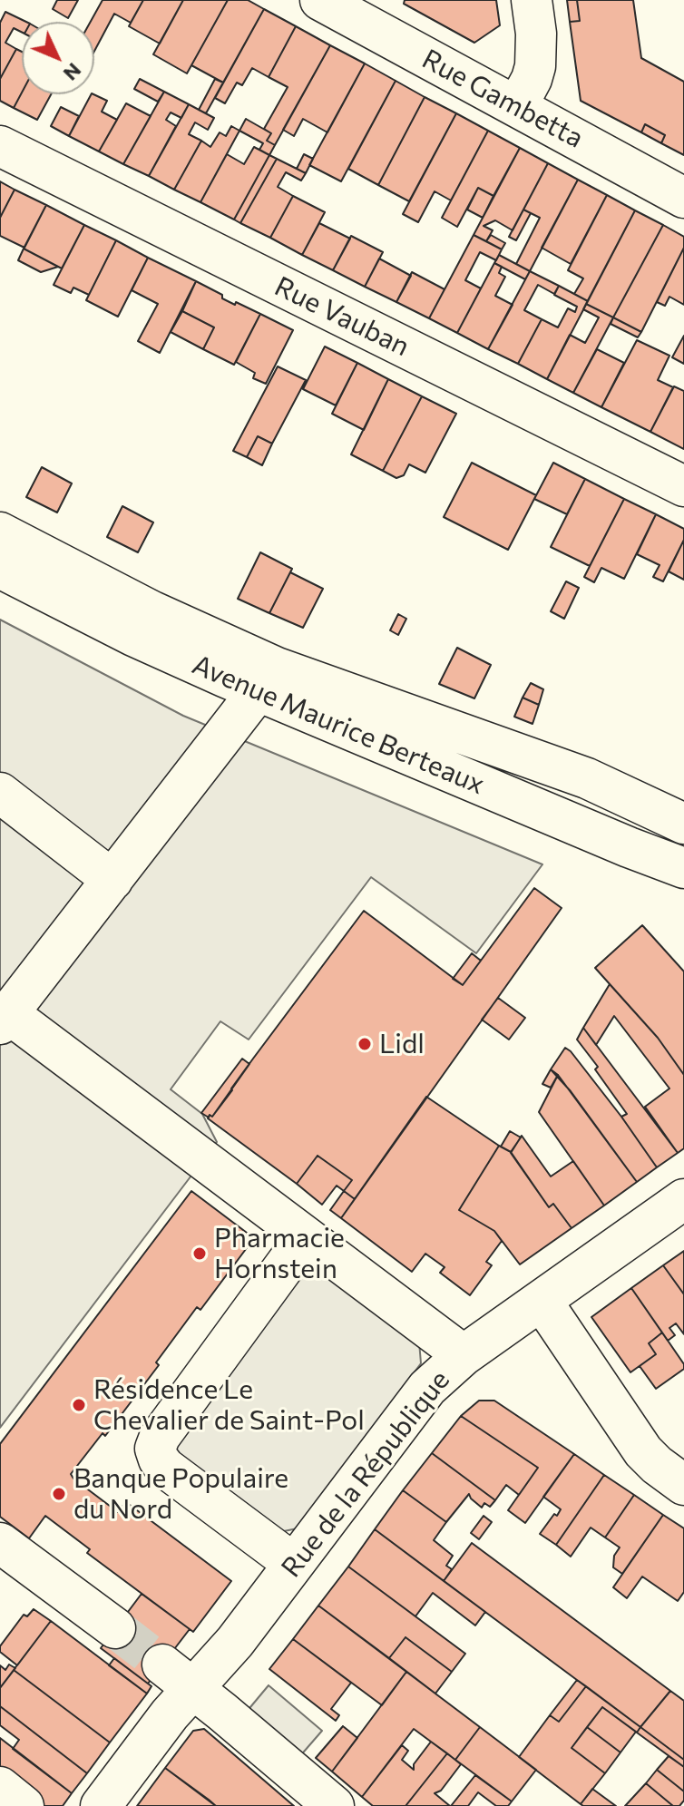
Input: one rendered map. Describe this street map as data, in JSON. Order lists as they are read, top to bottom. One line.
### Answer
{"streets":{"street":["Rue Gambetta","Rue Vauban","Avenue Maurice Berteaux","Rue de la République"]},"places":["Lidl","Pharmacie Hornstein","Résidence Le Chevalier de Saint-Pol","Banque Populaire du Nord"],"north":"bottom right"}
